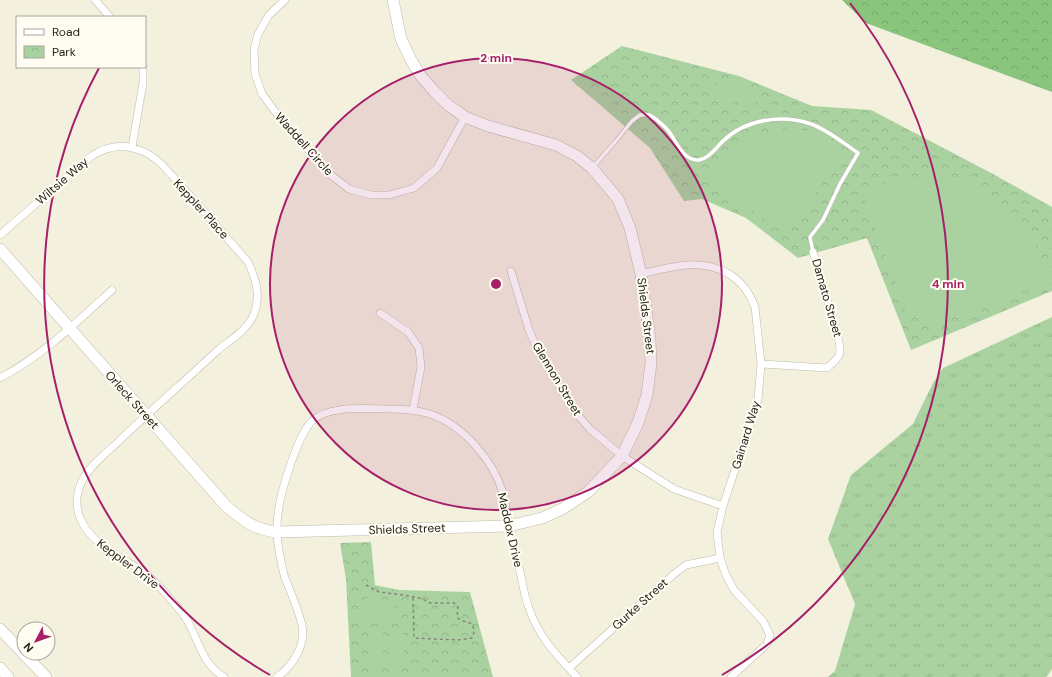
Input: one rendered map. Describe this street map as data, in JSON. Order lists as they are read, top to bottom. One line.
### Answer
{"streets":{"street":["Waddell Circle","Wiltsie Way","Keppler Place","Damato Street","Shields Street","Glennon Street","Orleck Street","Gainard Way","Maddox Drive","Keppler Drive","Gurke Street"]},"crossings":[["Waddell Circle","Shields Street"],["Wiltsie Way","Keppler Place"],["Keppler Place","Keppler Drive"],["Damato Street","Gainard Way"],["Shields Street","Glennon Street"],["Shields Street","Orleck Street"],["Shields Street","Gainard Way"],["Shields Street","Maddox Drive"],["Glennon Street","Gainard Way"],["Orleck Street","Keppler Drive"],["Gainard Way","Gurke Street"],["Maddox Drive","Gurke Street"]],"legend":["Road","Park"],"north":"bottom left","rings":["2 min","4 min"]}
